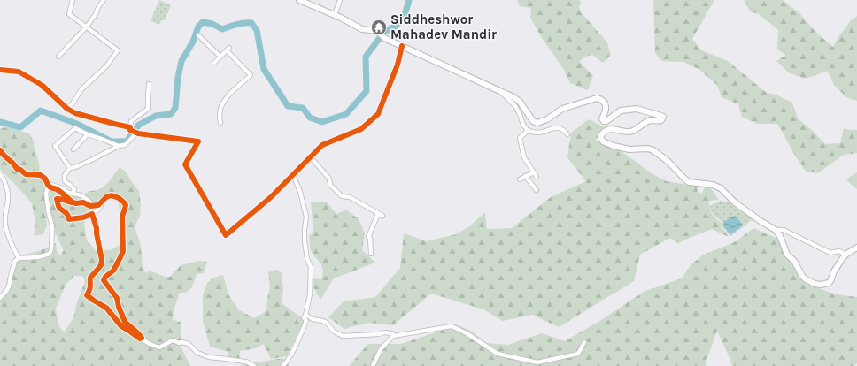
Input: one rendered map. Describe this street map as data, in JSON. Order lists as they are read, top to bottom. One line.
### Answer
{"places":{"temple":["Siddheshwor Mahadev Mandir"]}}
